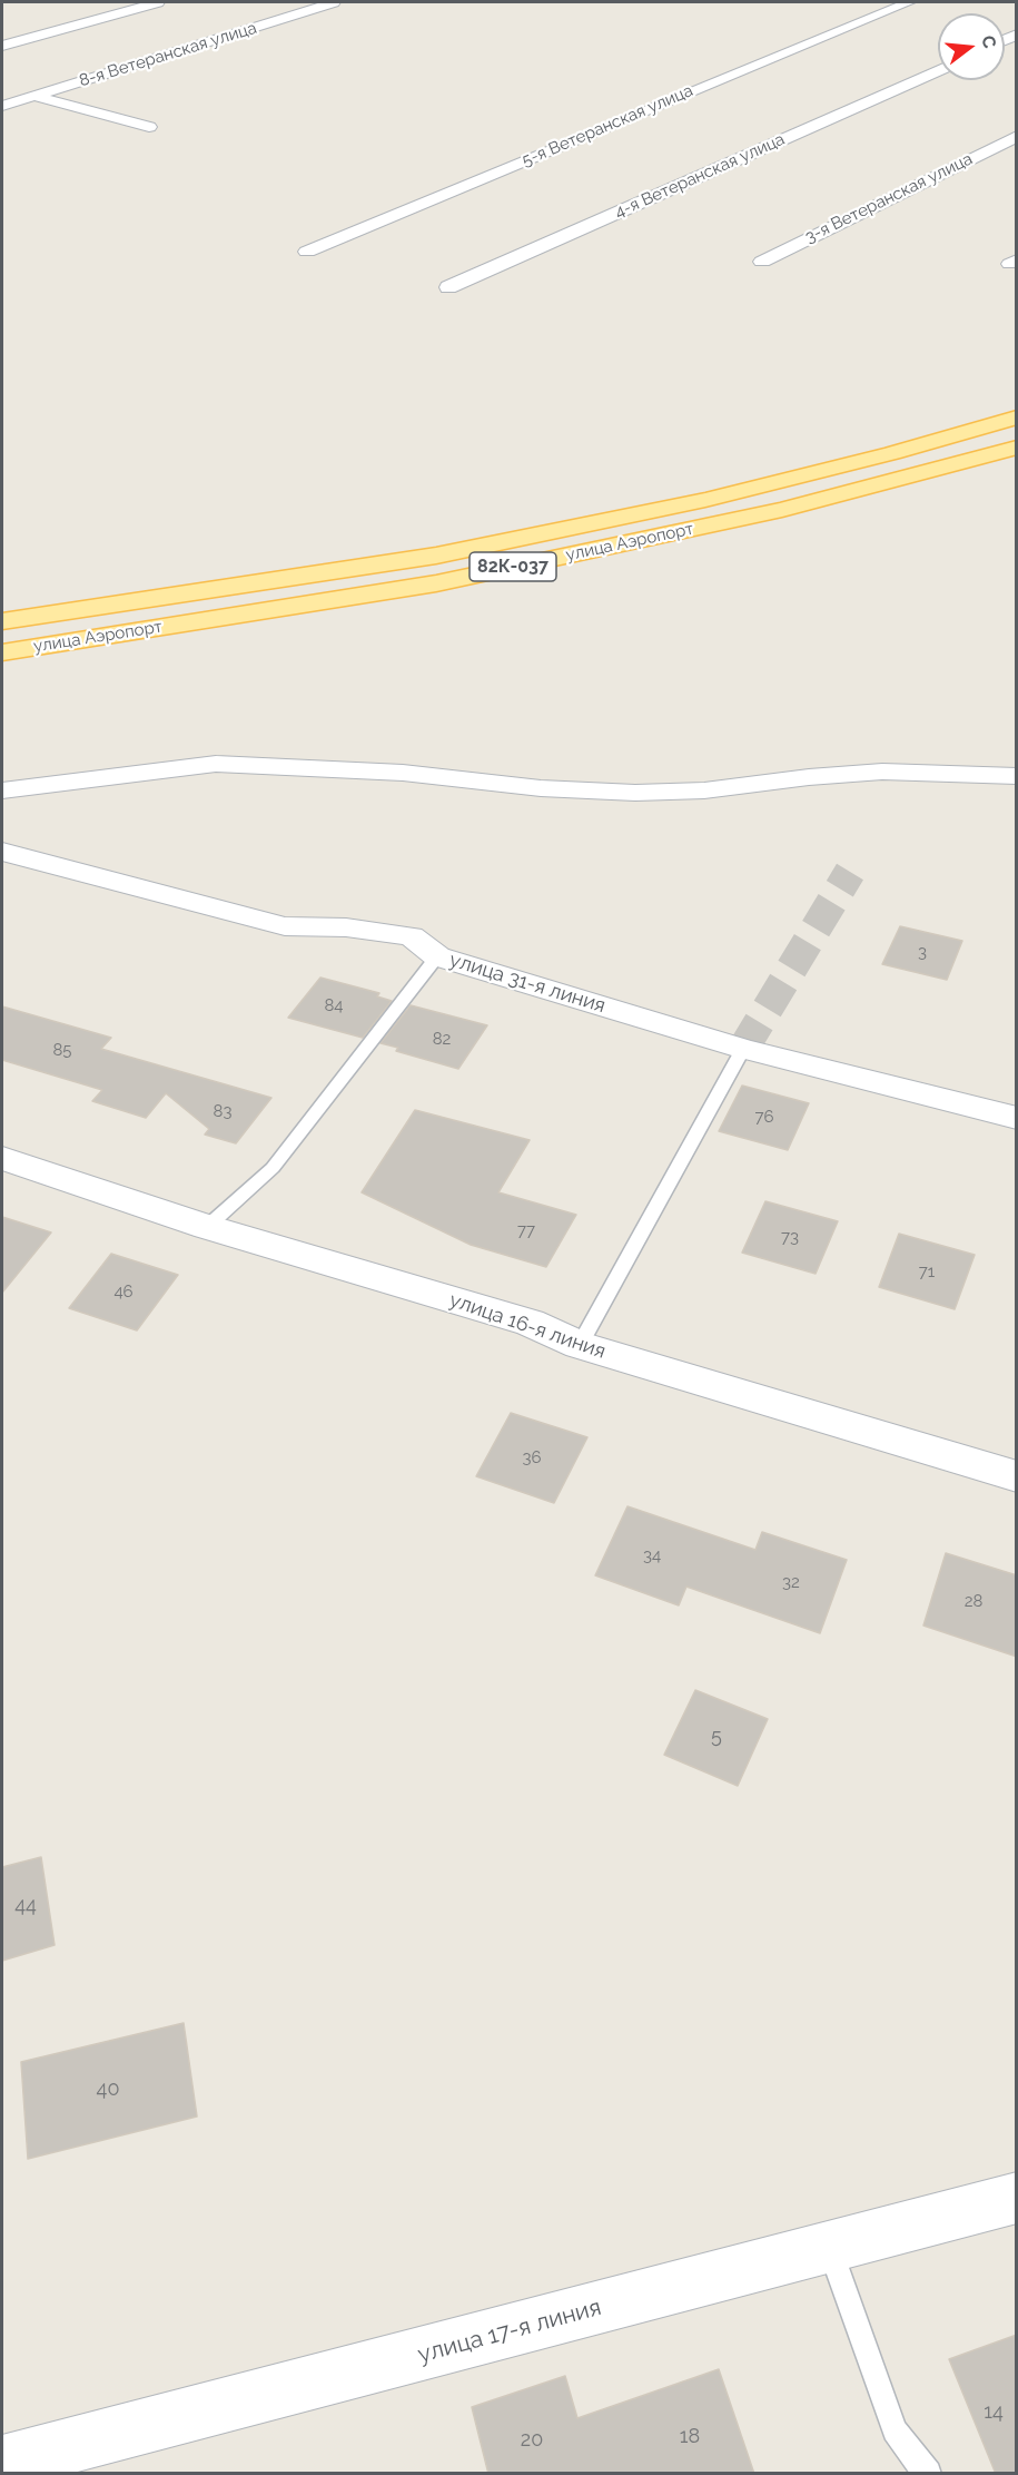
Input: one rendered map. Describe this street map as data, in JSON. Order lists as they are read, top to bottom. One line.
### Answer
{"streets":{"main road":["улица Аэропорт","82К-037"],"street":["8-я Ветеранская улица","5-я Ветеранская улица","4-я Ветеранская улица","3-я Ветеранская улица","улица 31-я линия","улица 16-я линия","улица 17-я линия"]},"house_numbers":["3","84","82","85","83","76","77","73","71","46","36","34","32","28","5","44","40","14","18","20"],"north":"right"}
